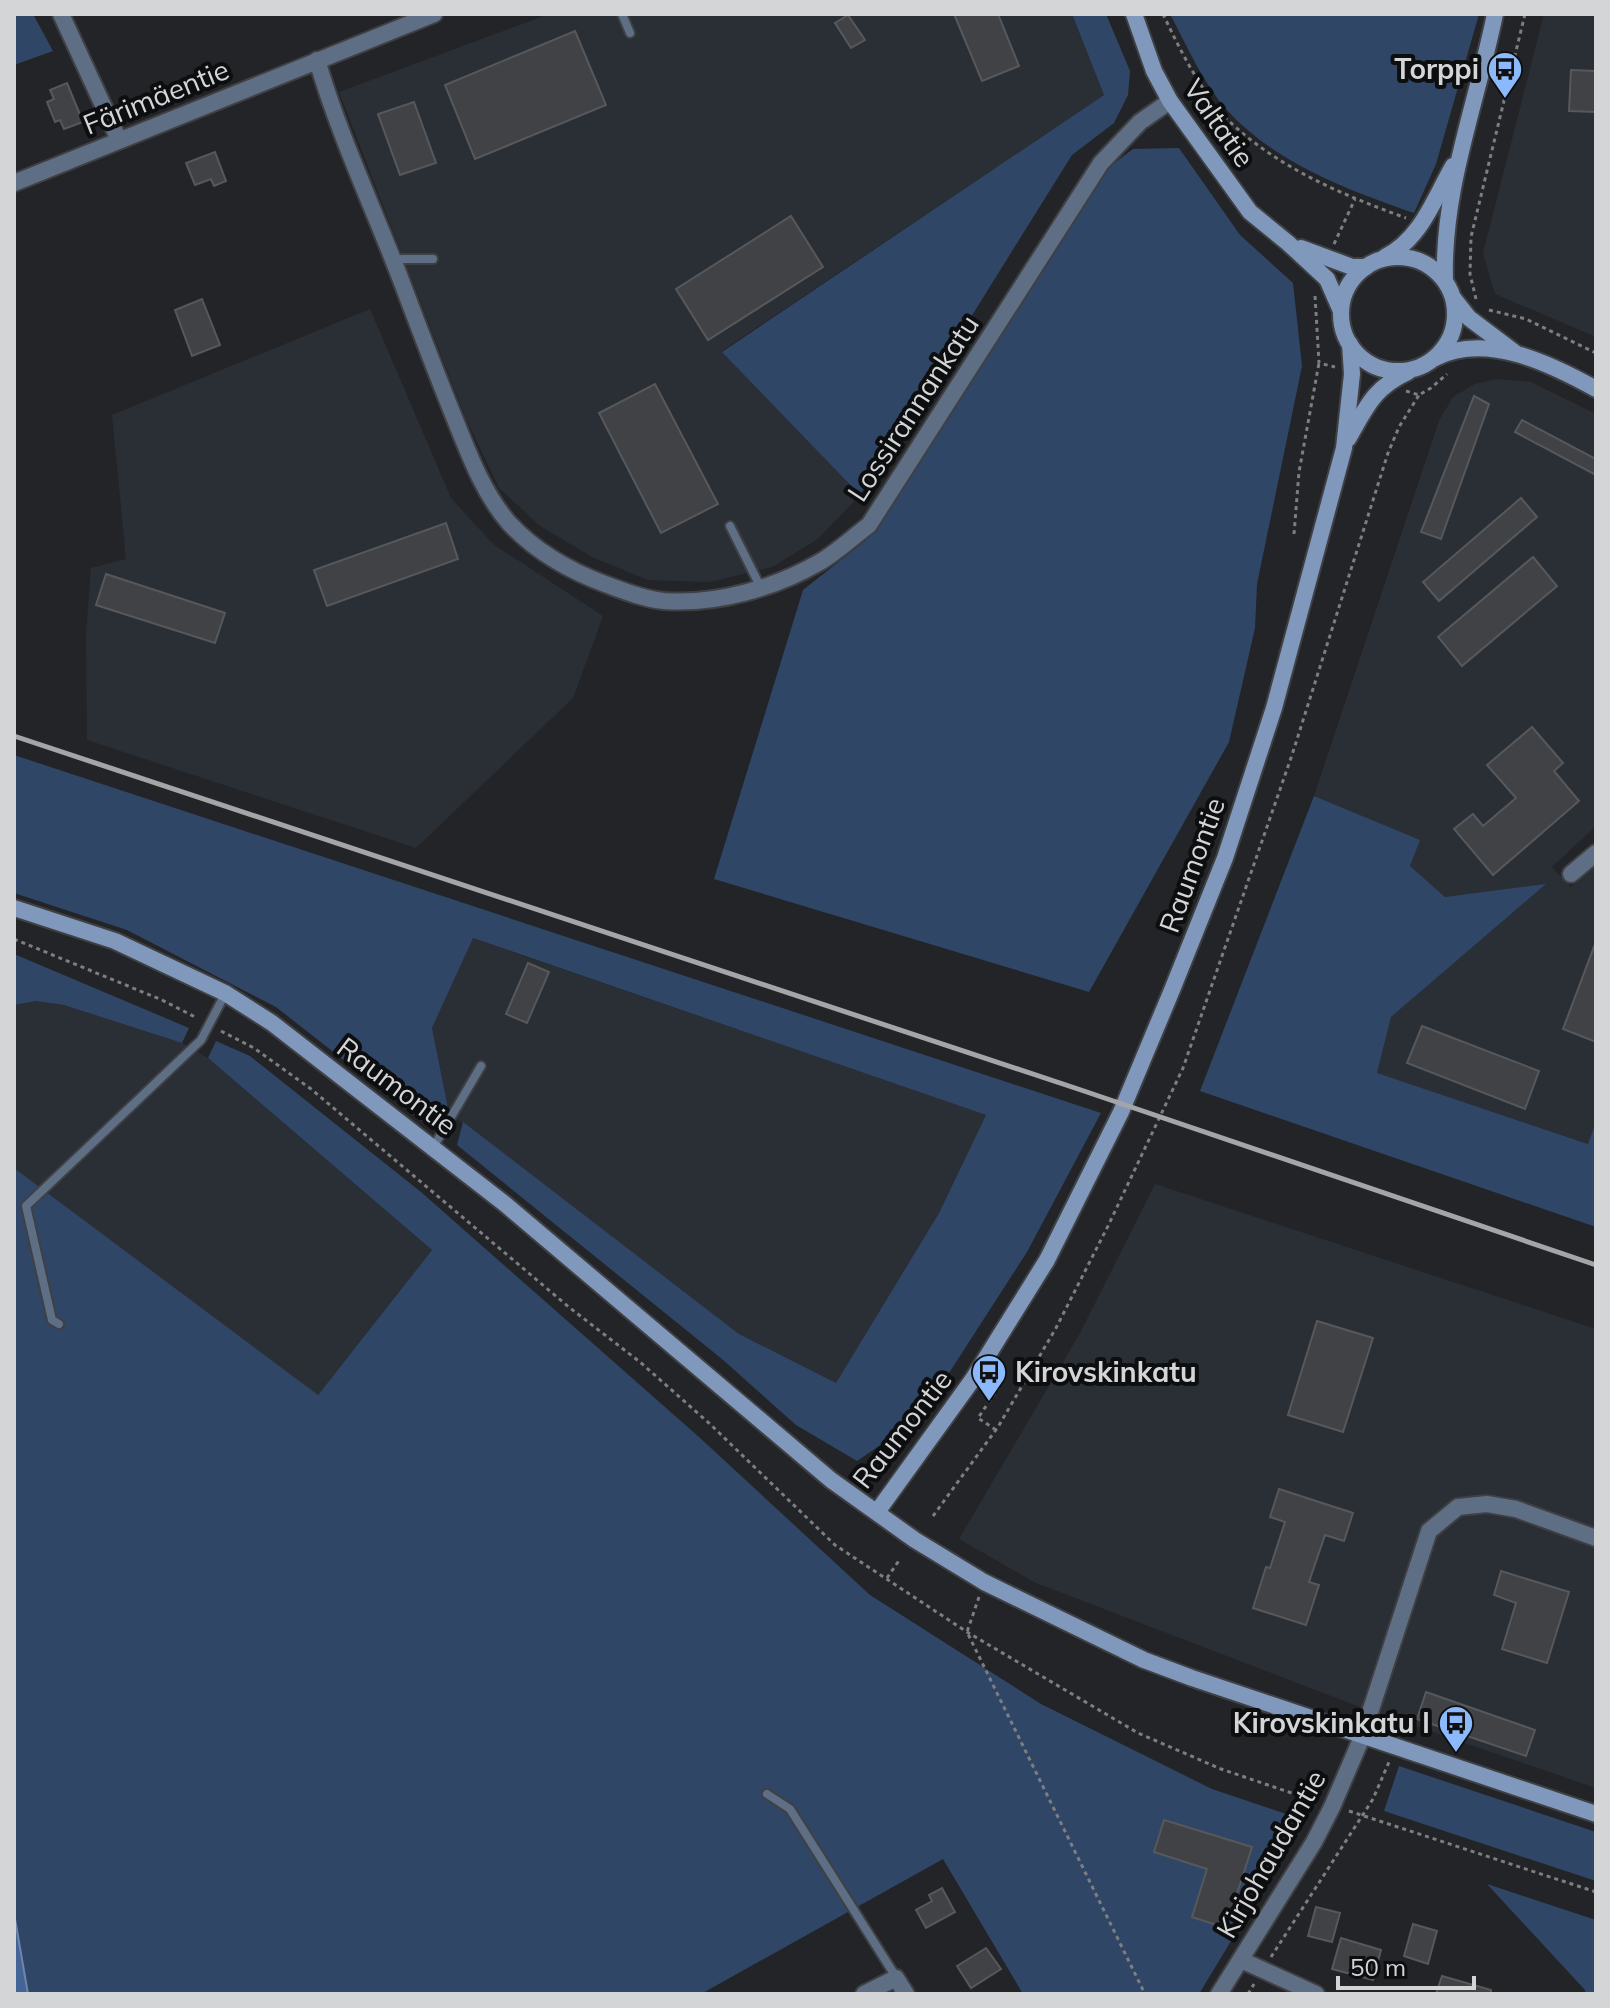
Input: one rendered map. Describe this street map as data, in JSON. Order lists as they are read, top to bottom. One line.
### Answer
{"streets":{"street":["Färimäentie","Valtatie","Lossirannankatu","Raumontie","Kirjohaudantie"]},"crossings":[["Färimäentie","Lossirannankatu"],["Valtatie","Lossirannankatu"],["Valtatie","Raumontie"]],"places":{"bus stop":["Torppi","Kirovskinkatu","Kirovskinkatu I"]},"scale_bar":"50 m"}
